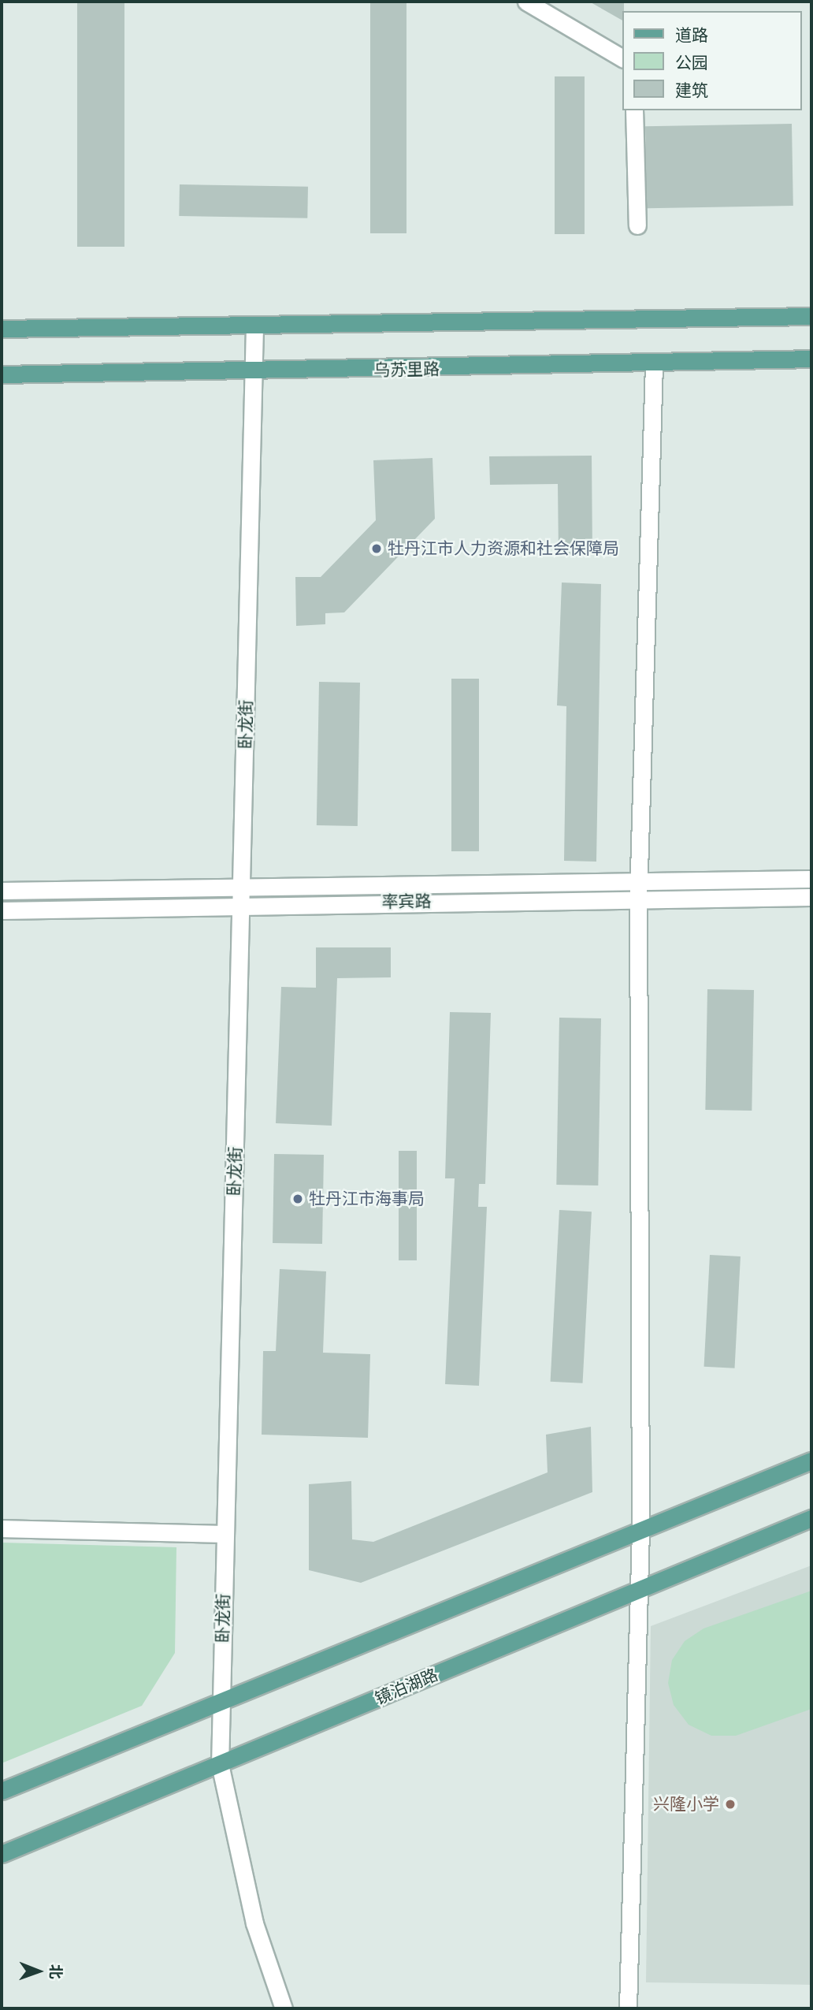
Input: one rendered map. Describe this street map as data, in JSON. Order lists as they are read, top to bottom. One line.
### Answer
{"streets":{"main road":["乌苏里路","镜泊湖路"],"street":["卧龙街","率宾路"]},"crossings":[["乌苏里路","卧龙街"],["卧龙街","率宾路"],["卧龙街","镜泊湖路"]],"places":["牡丹江市人力资源和社会保障局","牡丹江市海事局","兴隆小学"],"legend":["道路","公园","建筑"],"north":"right"}
